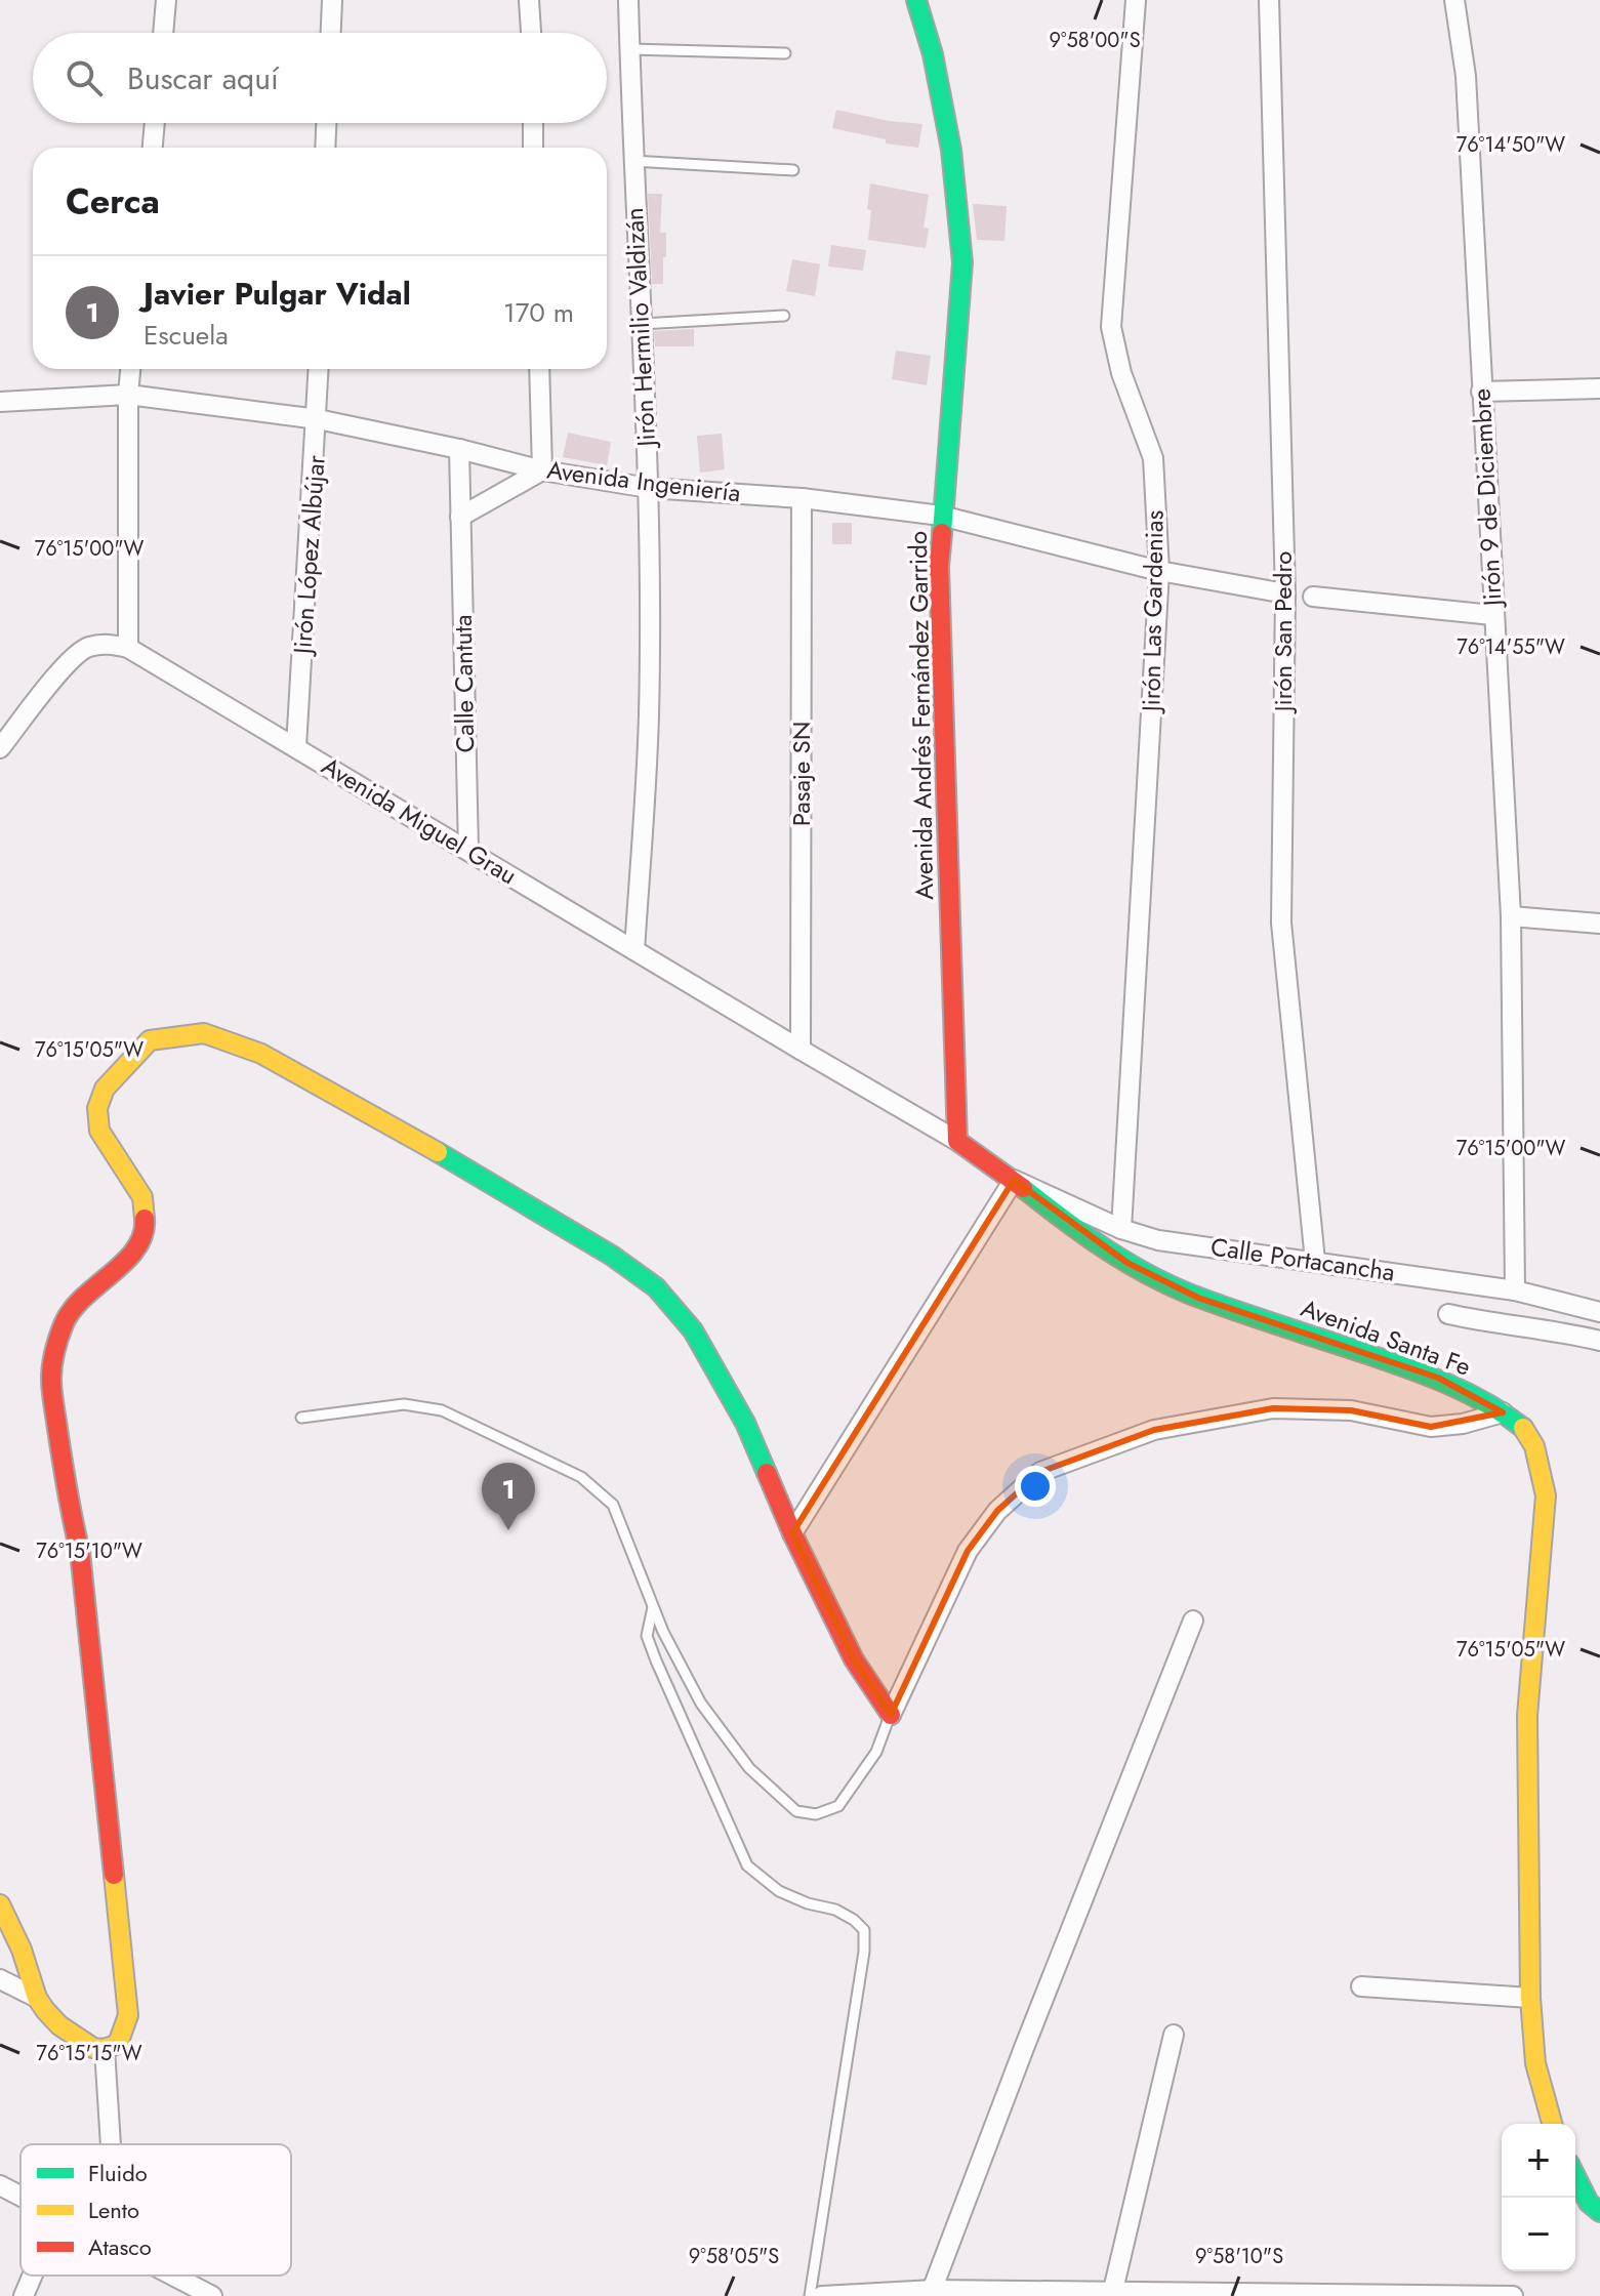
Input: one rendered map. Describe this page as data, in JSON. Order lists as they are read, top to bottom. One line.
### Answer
{"streets":{"street":["Jirón Hermilio Valdizán","Avenida Ingeniería","Jirón 9 de Diciembre","Jirón López Albújar","Jirón Las Gardenias","Jirón San Pedro","Calle Cantuta","Avenida Andrés Fernández Garrido","Pasaje SN","Avenida Miguel Grau","Calle Portacancha","Avenida Santa Fe"]},"crossings":[["Jirón Hermilio Valdizán","Avenida Ingeniería"],["Jirón Hermilio Valdizán","Avenida Miguel Grau"],["Avenida Ingeniería","Jirón López Albújar"],["Avenida Ingeniería","Jirón Las Gardenias"],["Avenida Ingeniería","Jirón San Pedro"],["Avenida Ingeniería","Calle Cantuta"],["Avenida Ingeniería","Avenida Andrés Fernández Garrido"],["Avenida Ingeniería","Pasaje SN"],["Jirón 9 de Diciembre","Calle Portacancha"],["Jirón López Albújar","Avenida Miguel Grau"],["Jirón Las Gardenias","Calle Portacancha"],["Jirón San Pedro","Calle Portacancha"],["Calle Cantuta","Avenida Miguel Grau"],["Avenida Andrés Fernández Garrido","Avenida Miguel Grau"],["Avenida Andrés Fernández Garrido","Avenida Santa Fe"],["Pasaje SN","Avenida Miguel Grau"],["Avenida Miguel Grau","Avenida Santa Fe"],["Calle Portacancha","Avenida Santa Fe"]],"legend":["Fluido","Lento","Atasco"],"page":{"search":"Buscar aquí","heading":"Cerca","list":[{"mark":"1","name":"Javier Pulgar Vidal","note":"Escuela","value":"170 m"}],"pins":"1","map_buttons":["+","−"]},"coordinates":["9°58'00\"S","76°14'50\"W","76°15'00\"W","76°14'55\"W","76°15'05\"W","76°15'10\"W","76°15'15\"W","9°58'05\"S","9°58'10\"S"]}
